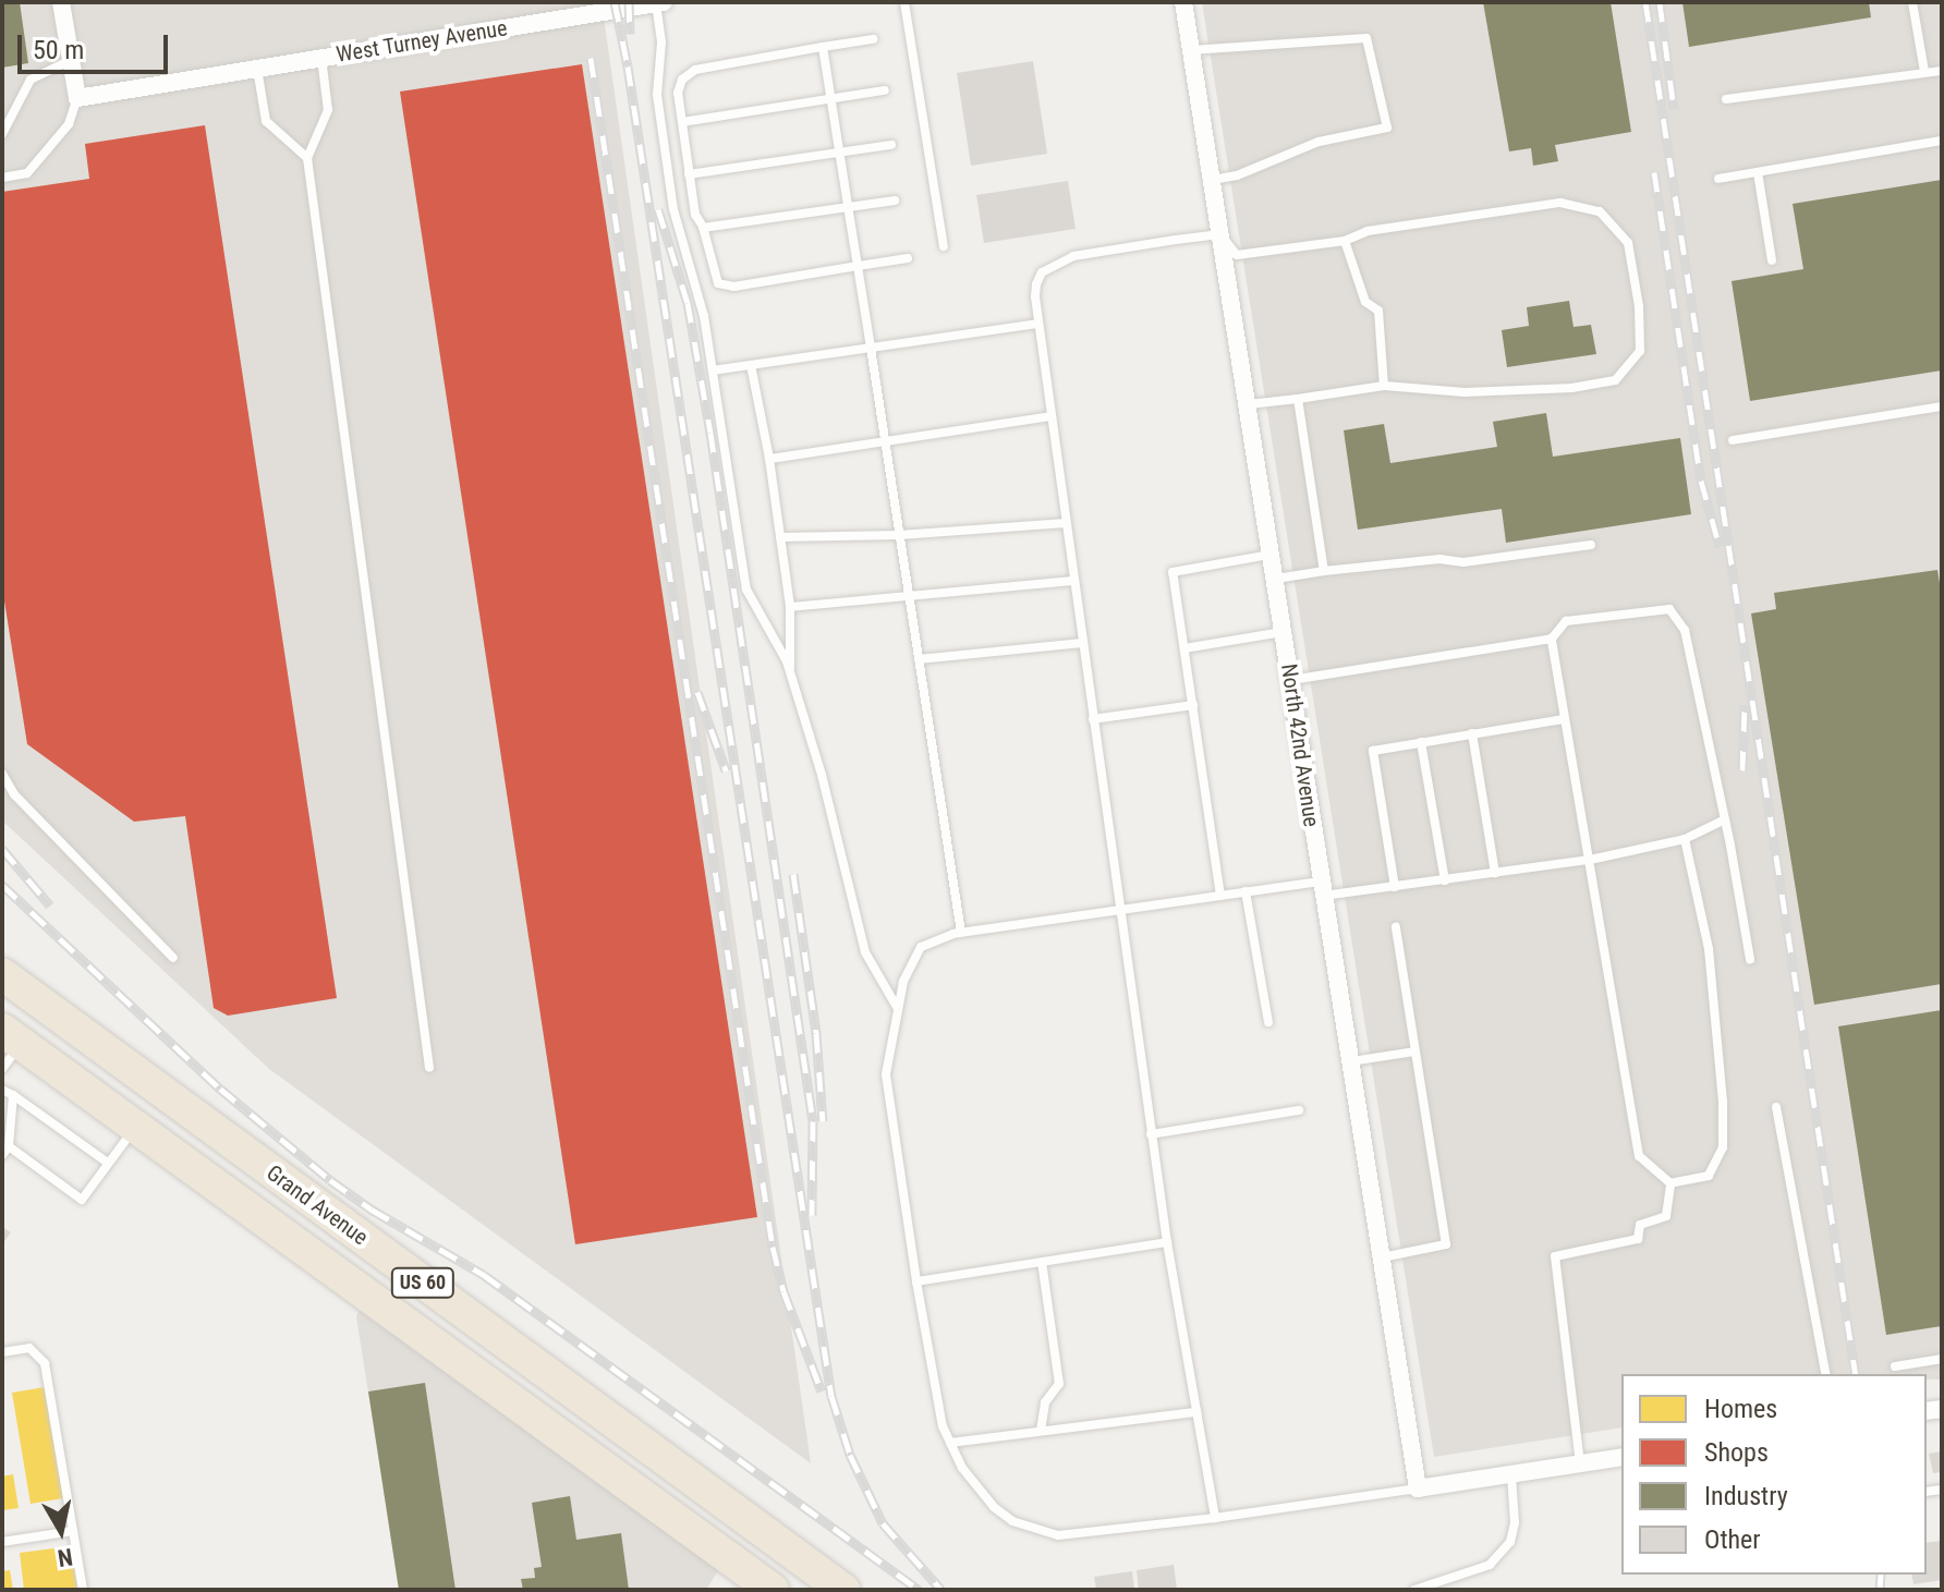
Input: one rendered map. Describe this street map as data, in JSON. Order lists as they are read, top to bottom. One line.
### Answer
{"streets":{"highway":["Grand Avenue","US 60"],"street":["West Turney Avenue","North 42nd Avenue"]},"legend":["Homes","Shops","Industry","Other"],"scale_bar":"50 m","north":"bottom"}
